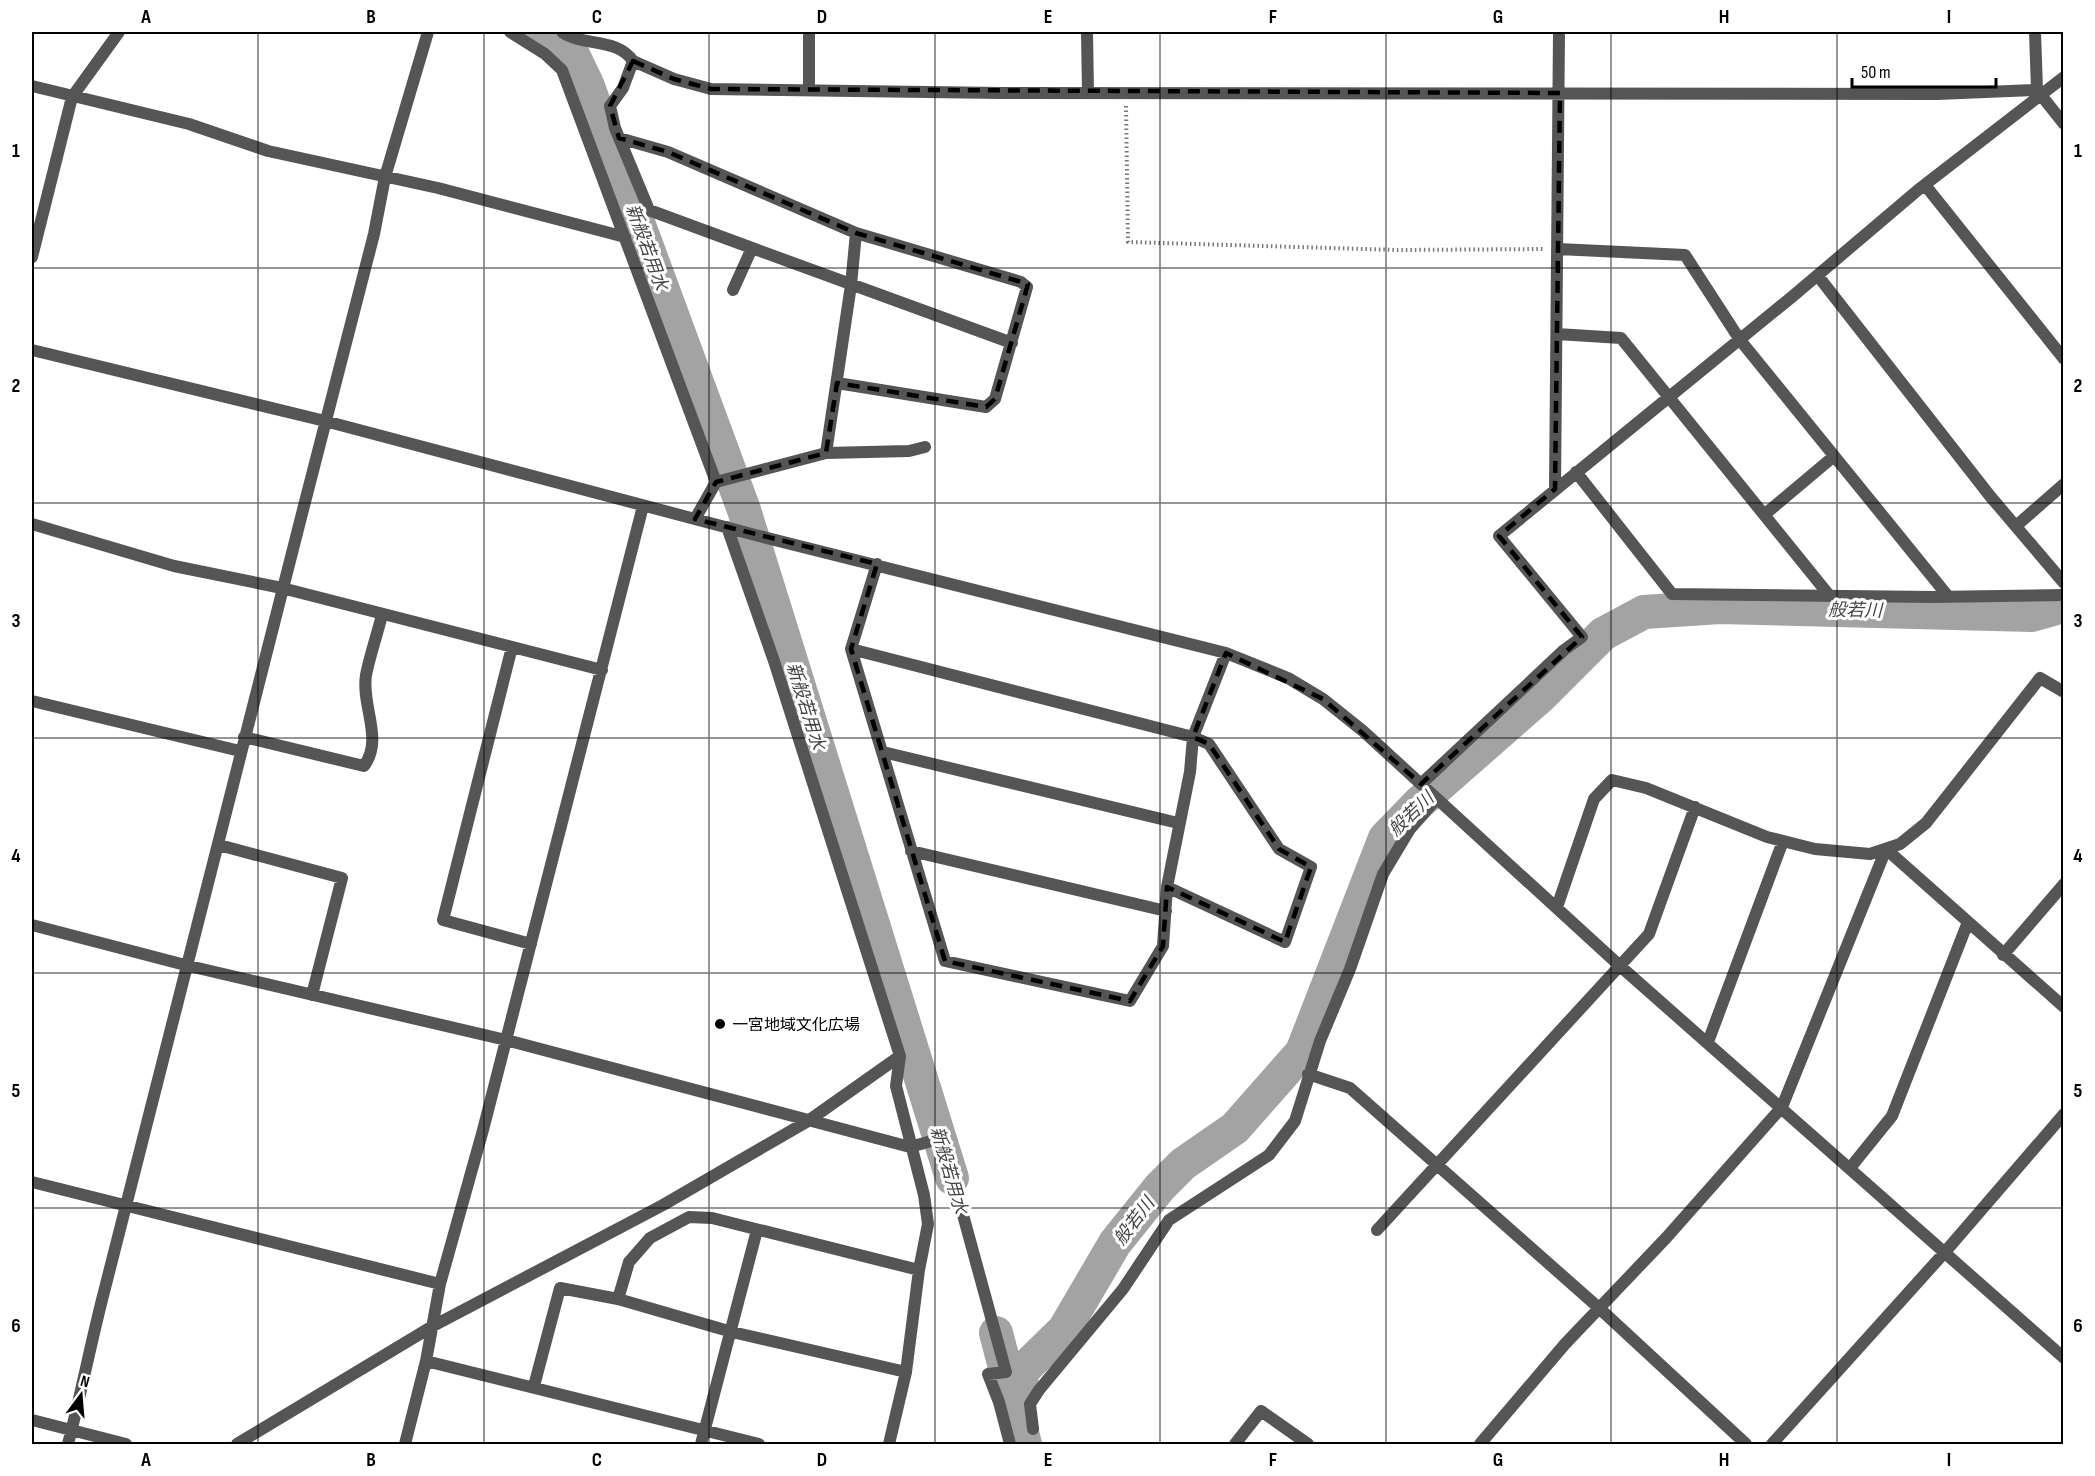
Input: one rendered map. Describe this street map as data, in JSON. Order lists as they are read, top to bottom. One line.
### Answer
{"water":["新般若用水","般若川"],"places":["一宮地域文化広場"],"scale_bar":"50 m","north":"top","grid":{"columns":["A","B","C","D","E","F","G","H","I"],"rows":["1","2","3","4","5","6"]}}
